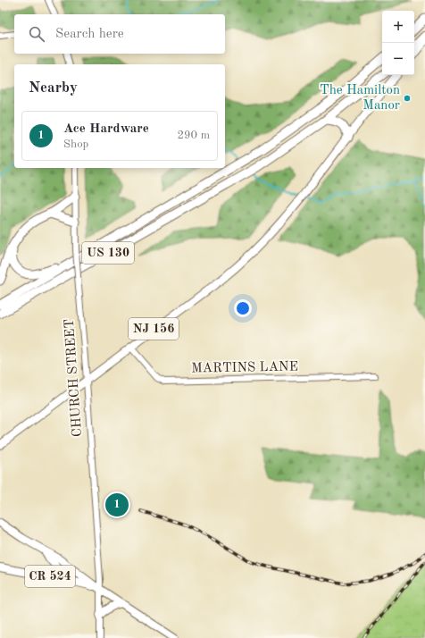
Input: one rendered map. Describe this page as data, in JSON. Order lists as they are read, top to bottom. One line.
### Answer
{"streets":{"highway":["US 130"],"main road":["NJ 156","CR 524"],"street":["MARTINS LANE","CHURCH STREET"]},"crossings":[["NJ 156","MARTINS LANE"],["NJ 156","CHURCH STREET"],["CHURCH STREET","CR 524"]],"places":["The Hamilton Manor"],"page":{"map_buttons":["+","−"],"search":"Search here","heading":"Nearby","list":[{"mark":"1","name":"Ace Hardware","note":"Shop","value":"290 m"}],"pins":"1"}}
